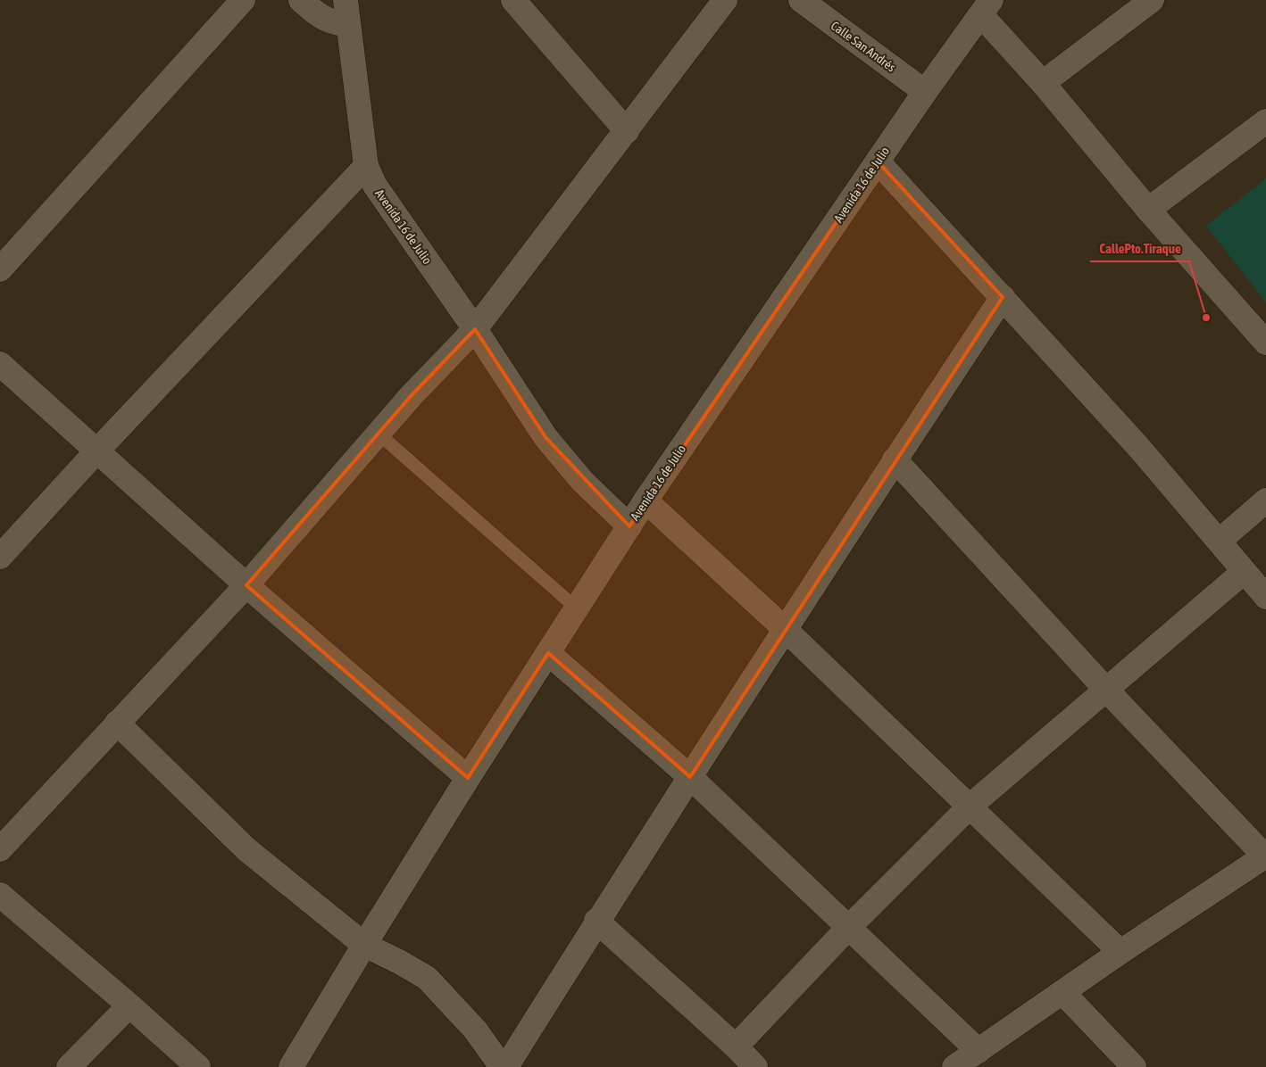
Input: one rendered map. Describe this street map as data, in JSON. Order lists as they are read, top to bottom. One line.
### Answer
{"streets":{"street":["Calle San Andrés","Avenida 16 de Julio"]},"crossings":[["Calle San Andrés","Avenida 16 de Julio"]],"places":["CallePto.Tiraque"]}
